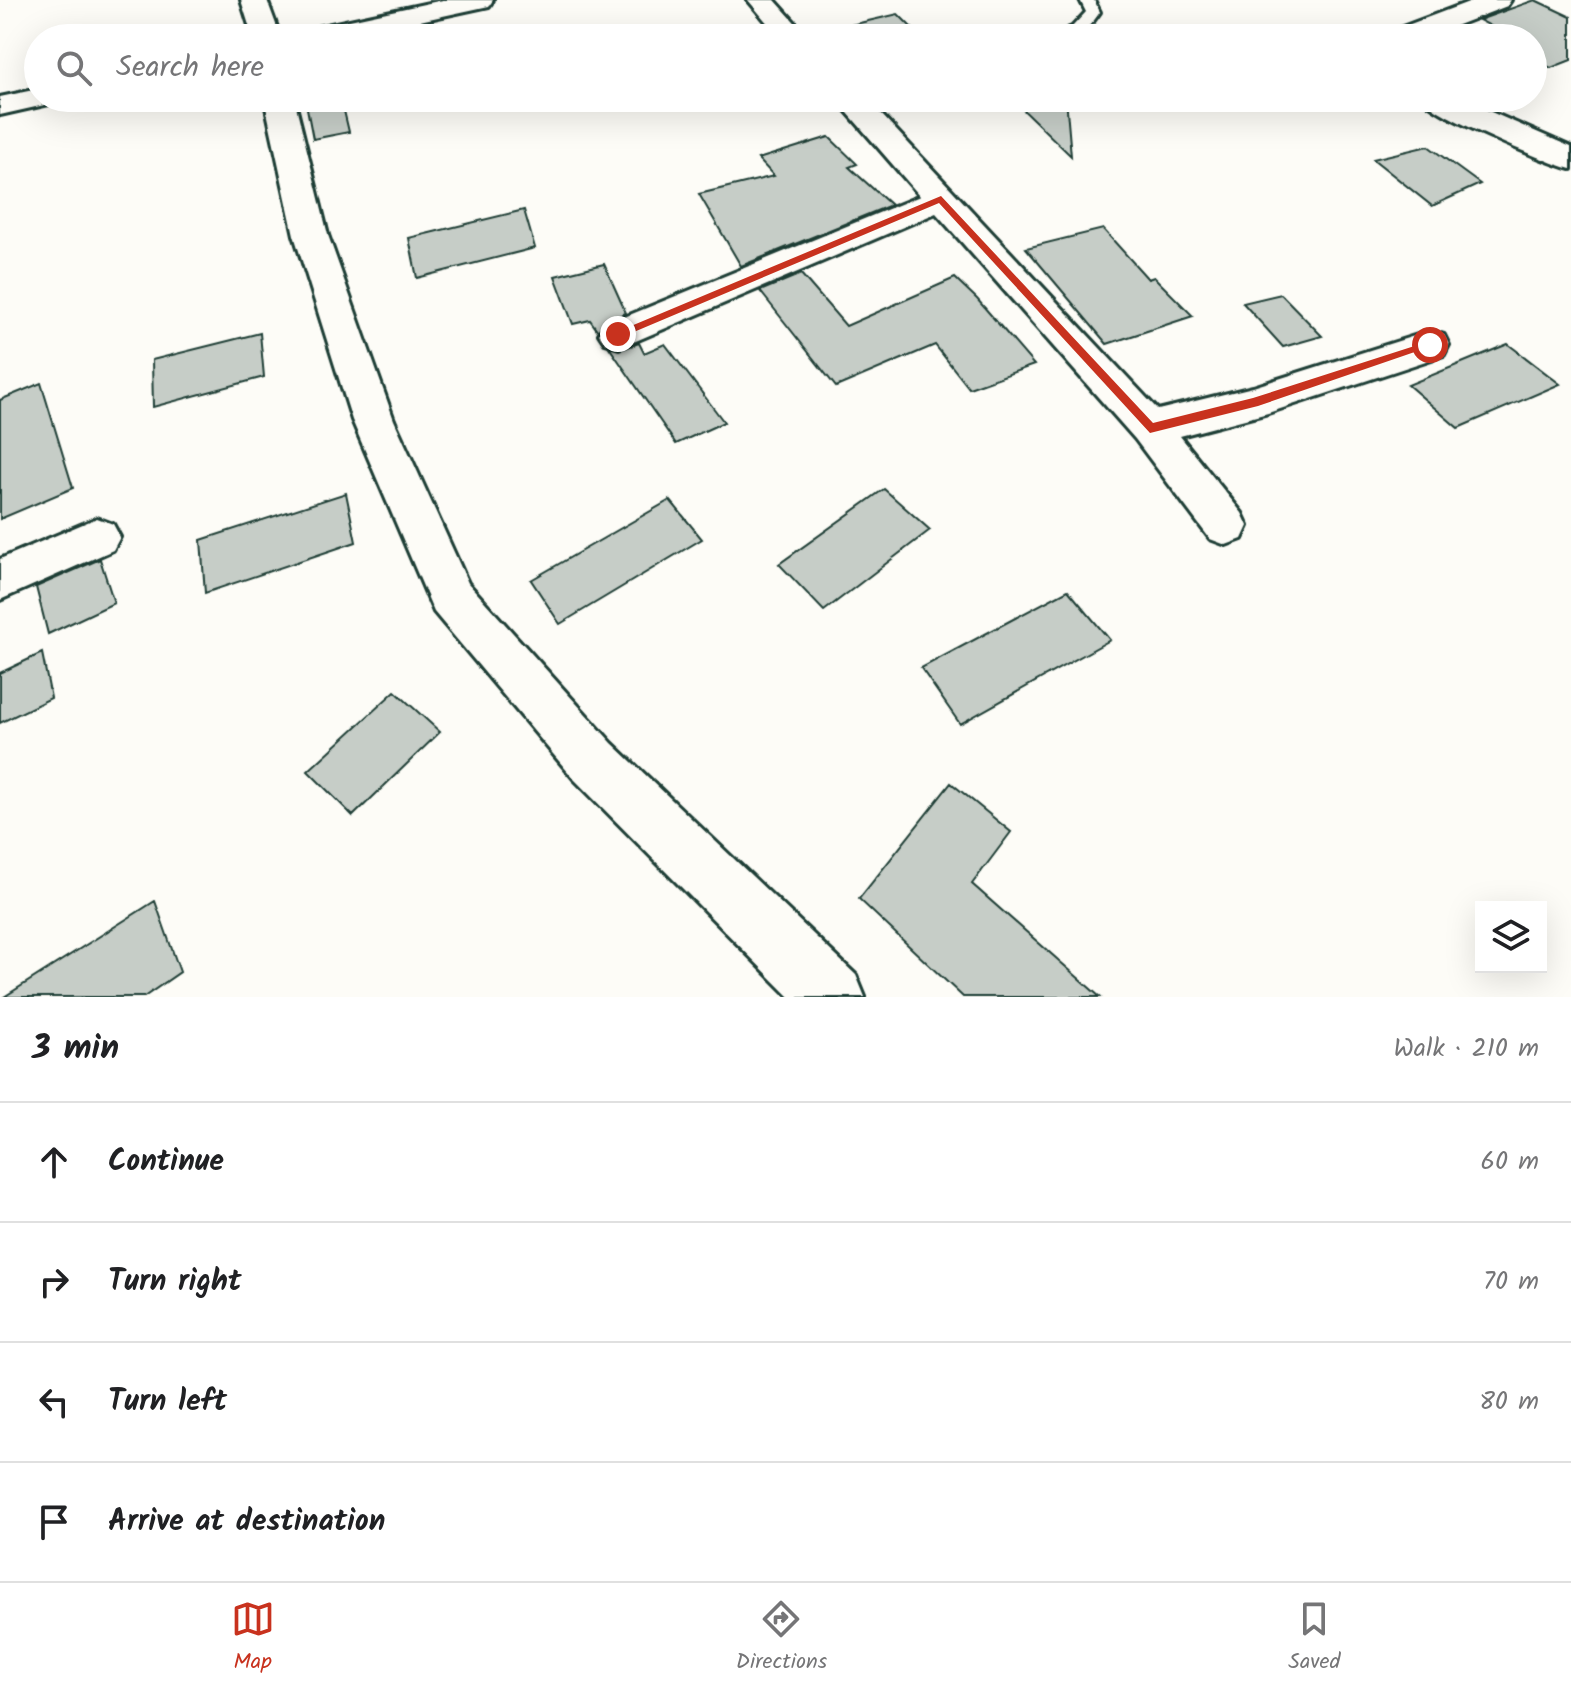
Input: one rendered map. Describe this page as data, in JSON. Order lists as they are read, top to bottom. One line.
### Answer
{"page":{"search":"Search here","heading":["3 min","Walk · 210 m"],"list":[["Continue","60 m"],["Turn right","70 m"],["Turn left","80 m"],"Arrive at destination"],"nav":["Map","Directions","Saved"]}}
